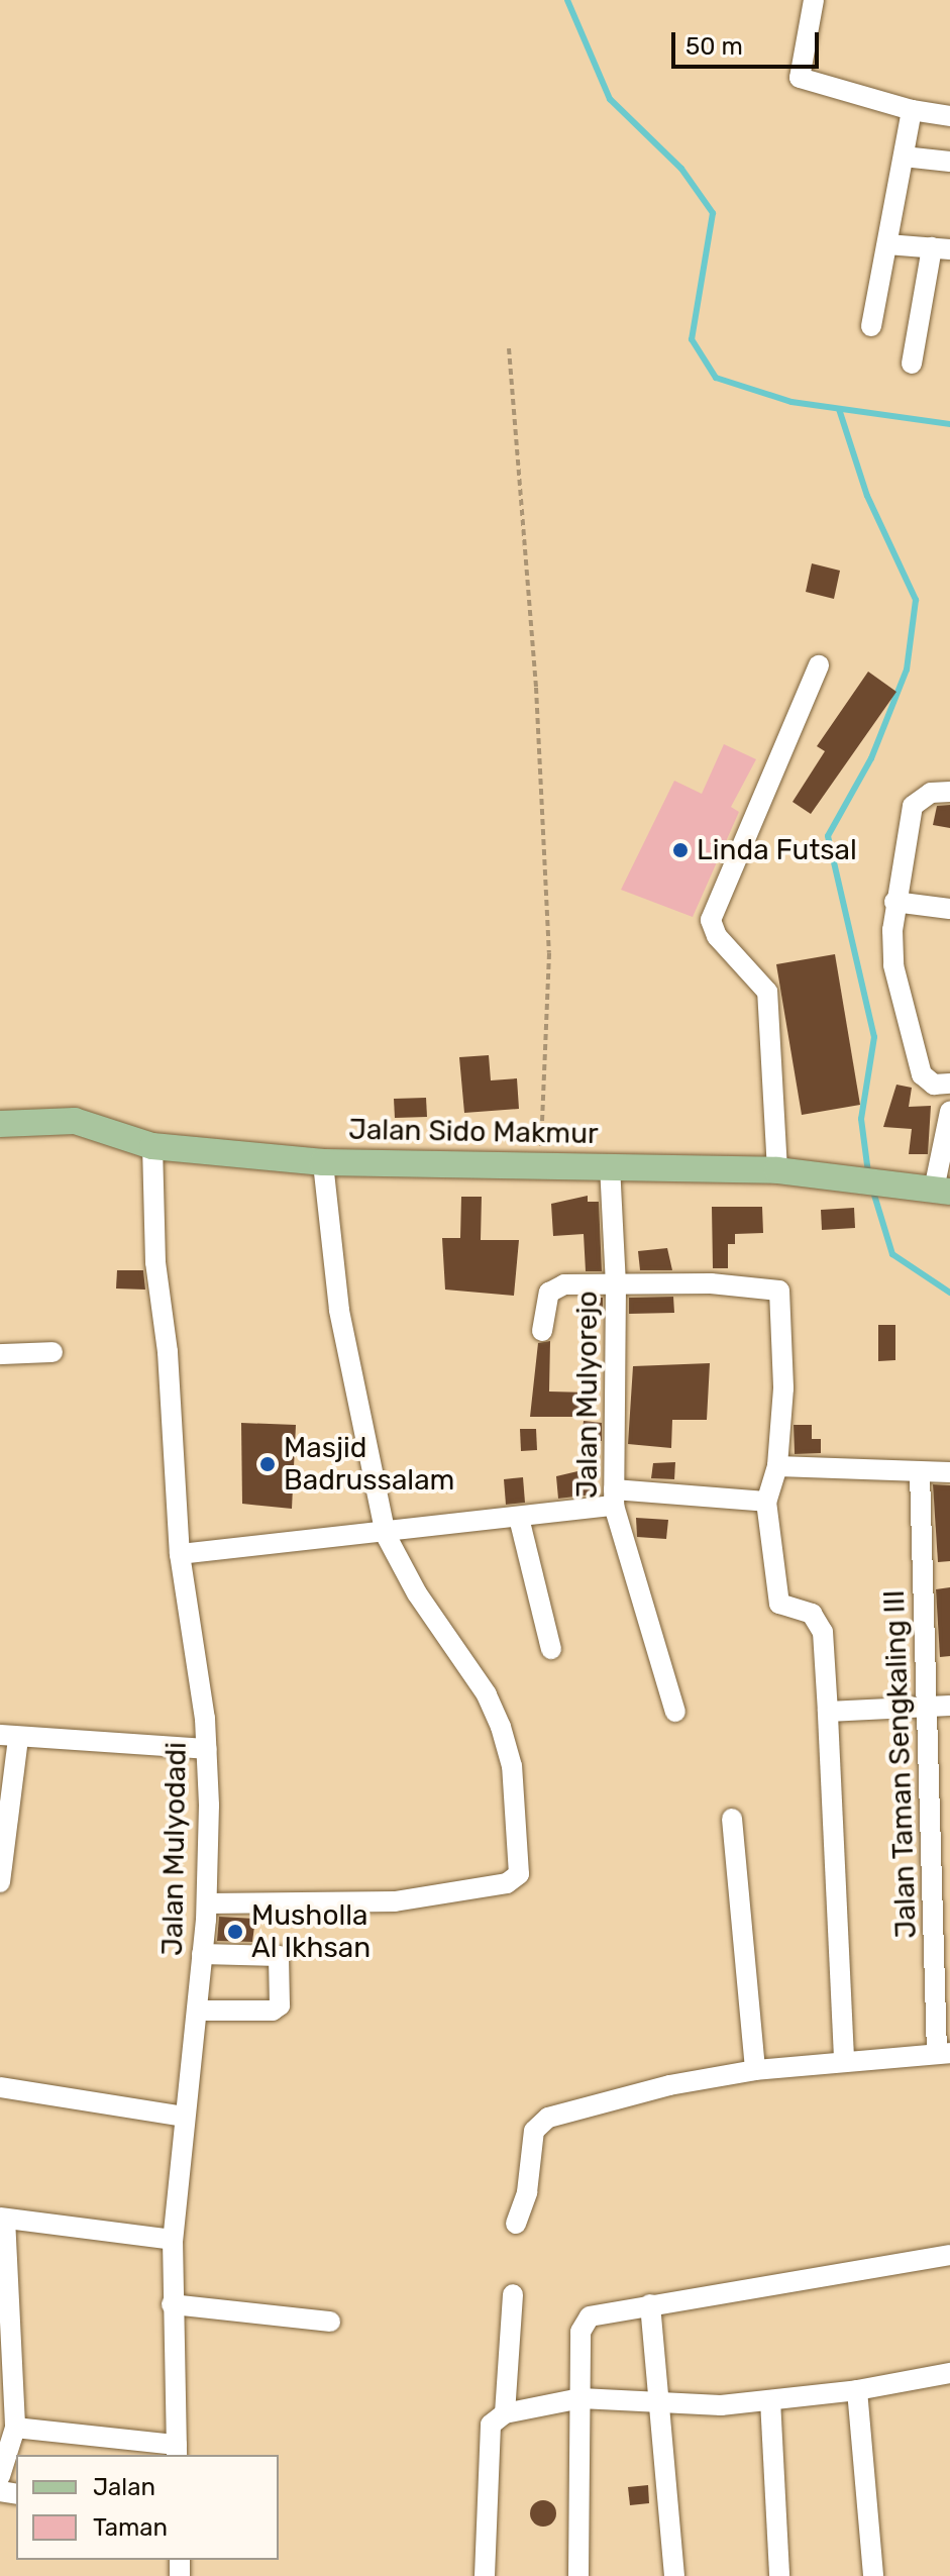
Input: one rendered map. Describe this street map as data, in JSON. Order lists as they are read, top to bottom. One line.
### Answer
{"streets":{"main road":["Jalan Sido Makmur"],"street":["Jalan Mulyorejo","Jalan Taman Sengkaling III","Jalan Mulyodadi"]},"crossings":[["Jalan Sido Makmur","Jalan Mulyorejo"],["Jalan Sido Makmur","Jalan Mulyodadi"]],"places":["Linda Futsal","Masjid Badrussalam","Musholla Al Ikhsan"],"legend":["Jalan","Taman"],"scale_bar":"50 m"}
